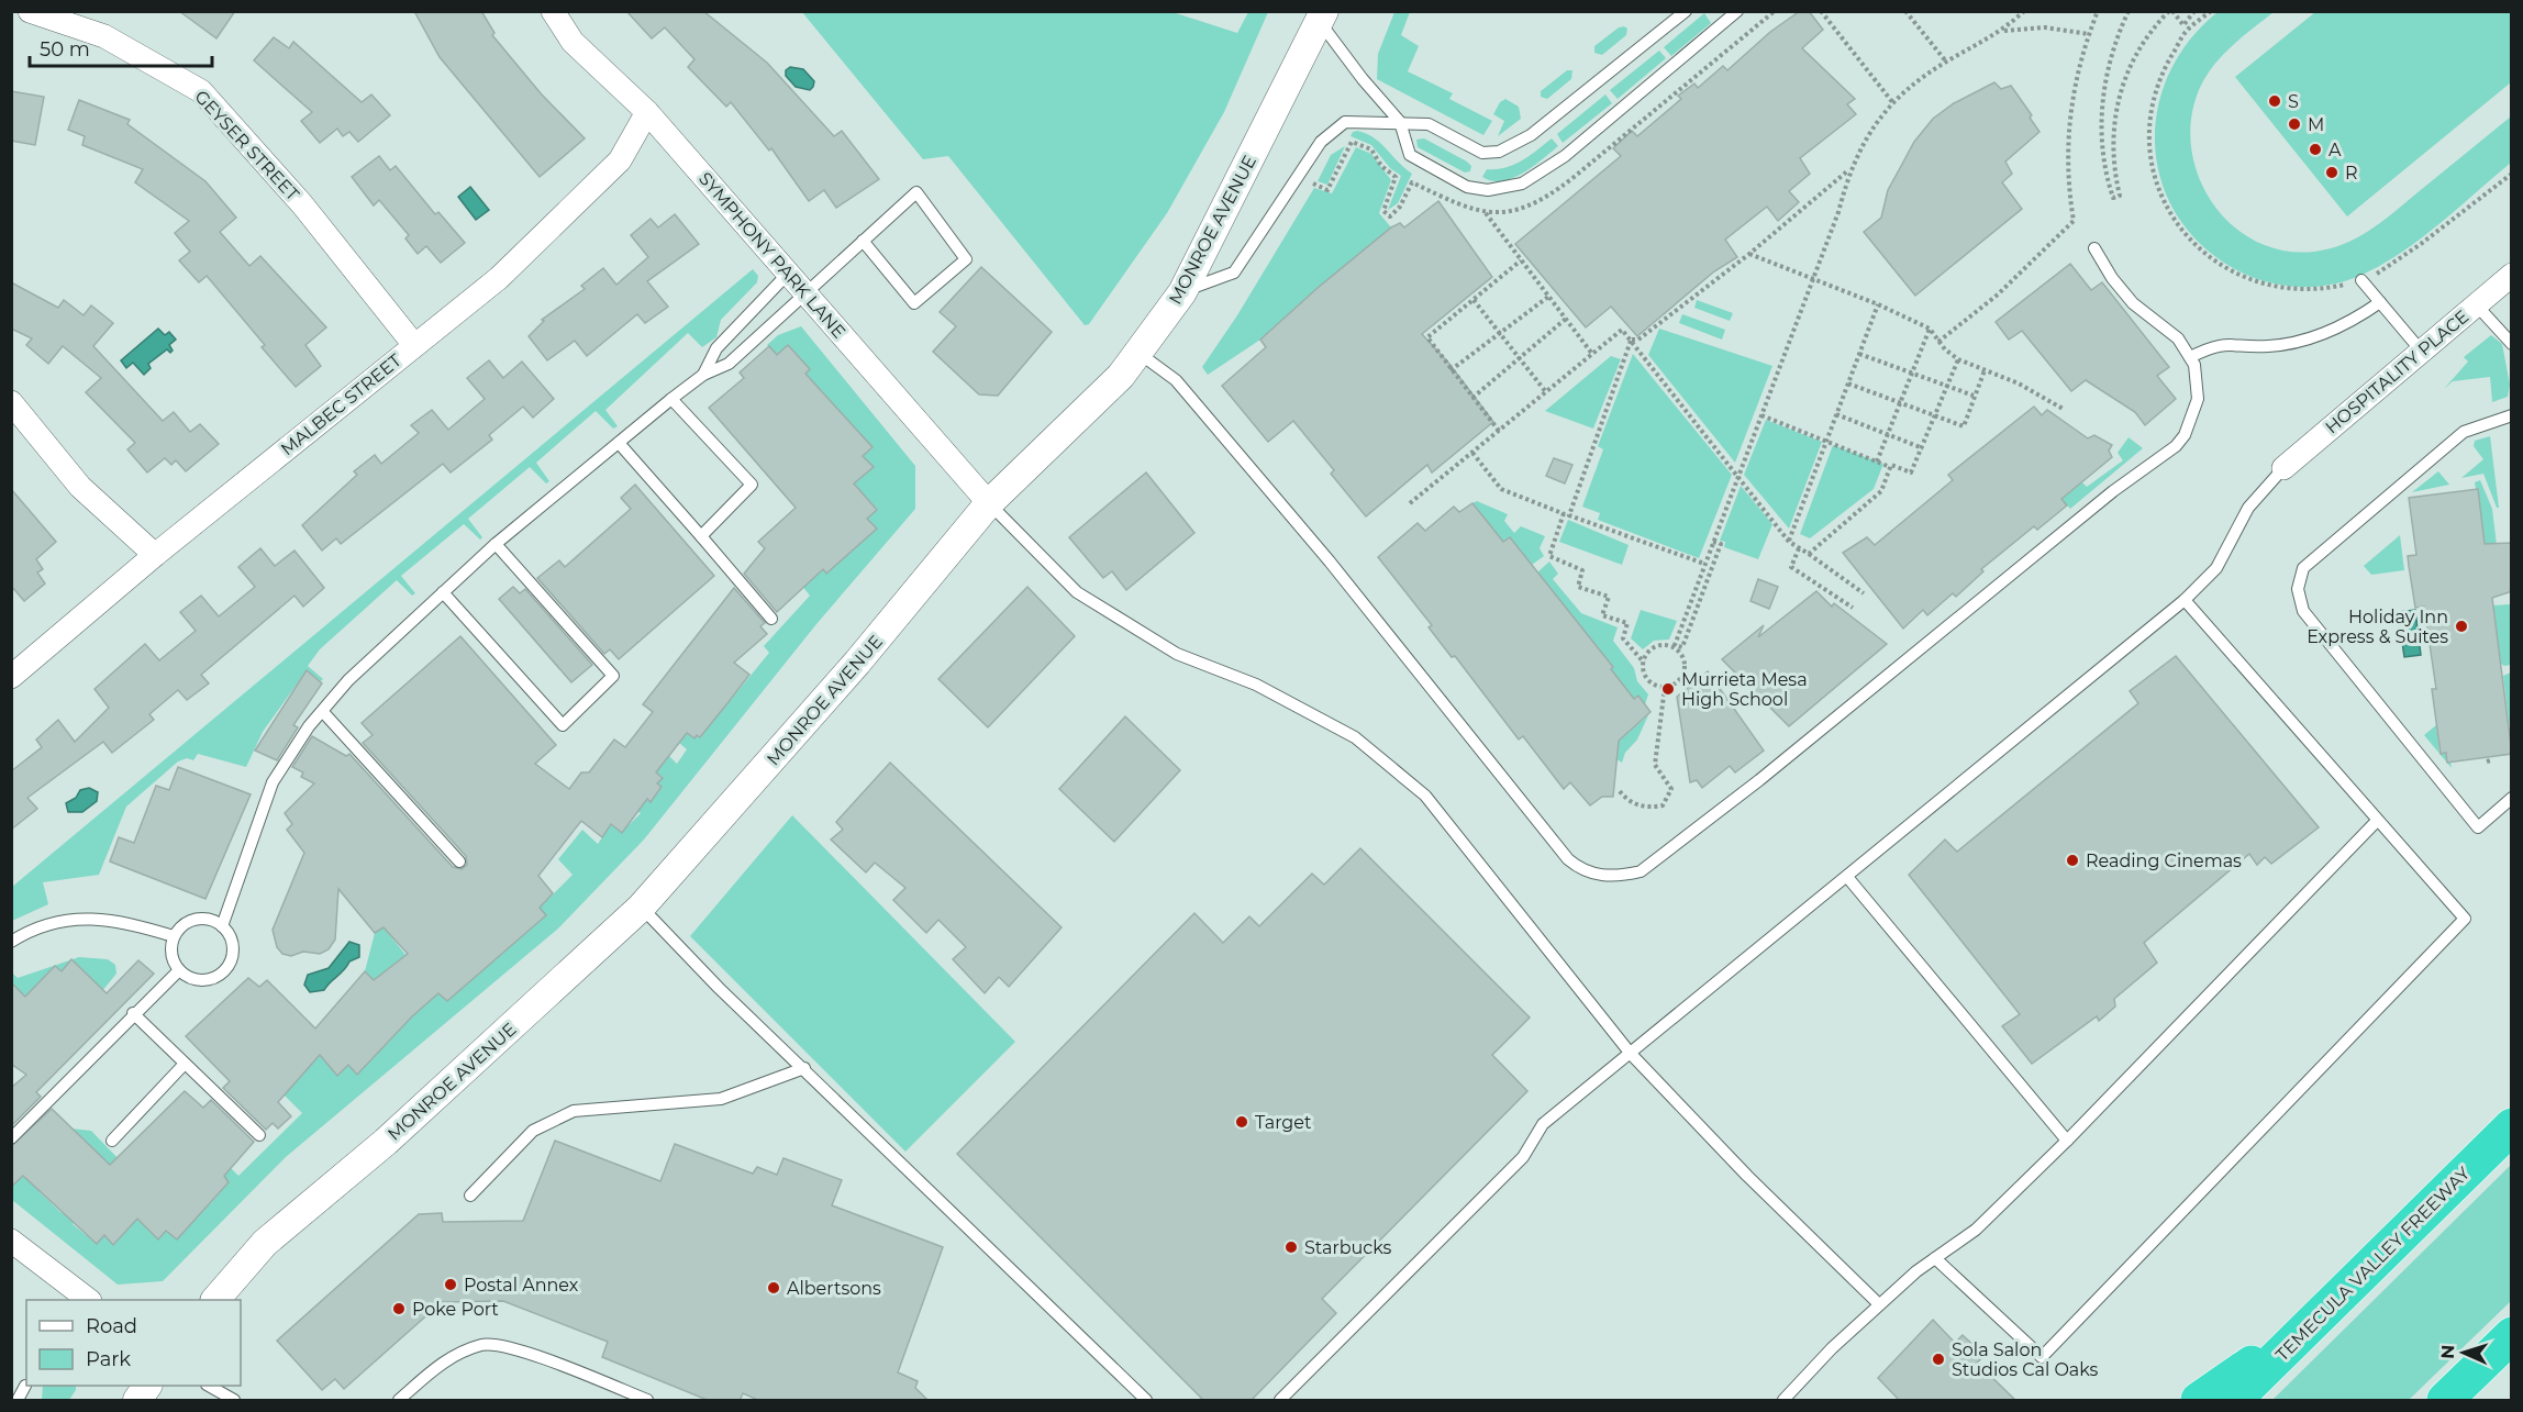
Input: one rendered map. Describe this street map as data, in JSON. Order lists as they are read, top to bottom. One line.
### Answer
{"streets":{"highway":["TEMECULA VALLEY FREEWAY"],"street":["GEYSER STREET","MONROE AVENUE","SYMPHONY PARK LANE","HOSPITALITY PLACE","MALBEC STREET"]},"crossings":[["GEYSER STREET","MALBEC STREET"],["MONROE AVENUE","SYMPHONY PARK LANE"],["SYMPHONY PARK LANE","MALBEC STREET"]],"places":["S","M","A","R","Holiday Inn Express & Suites","Murrieta Mesa High School","Reading Cinemas","Target","Starbucks","Postal Annex","Albertsons","Poke Port","Sola Salon Studios Cal Oaks"],"legend":["Road","Park"],"scale_bar":"50 m","north":"left"}
